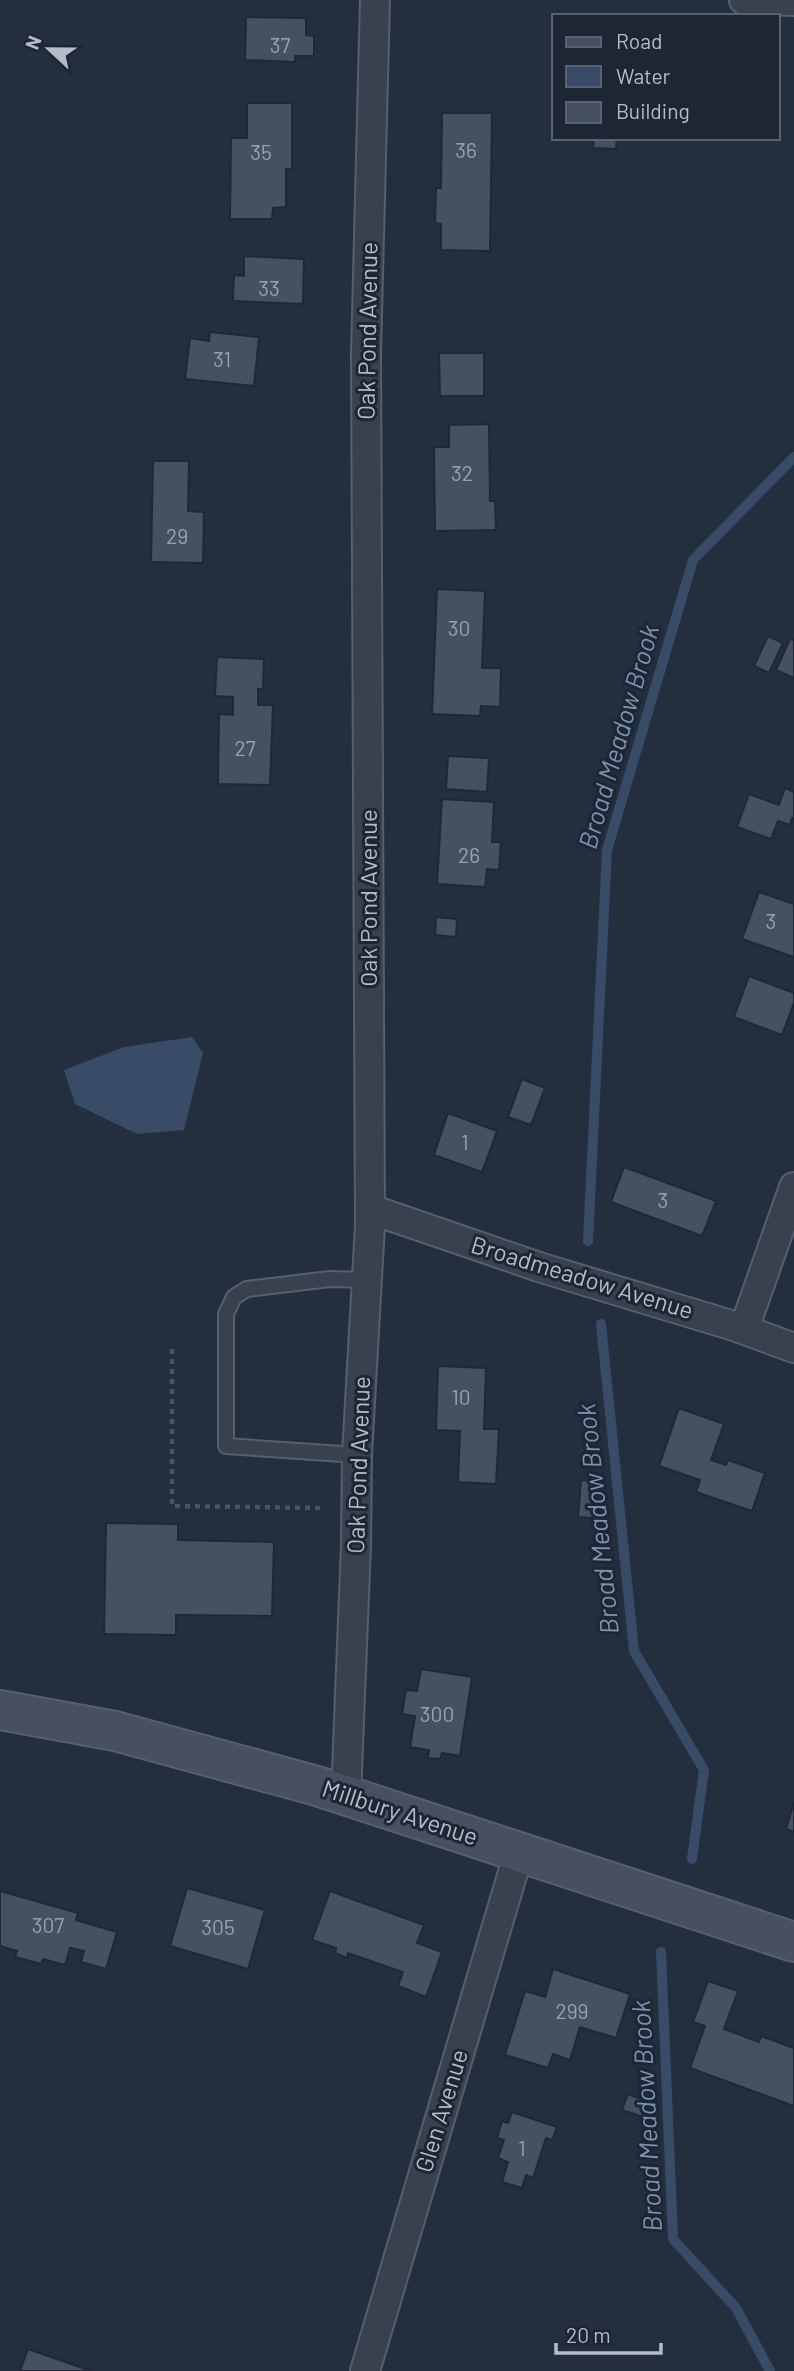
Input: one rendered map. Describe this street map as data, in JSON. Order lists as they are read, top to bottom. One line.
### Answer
{"streets":{"main road":["Millbury Avenue"],"street":["Oak Pond Avenue","Broadmeadow Avenue","Glen Avenue"]},"crossings":[["Oak Pond Avenue","Broadmeadow Avenue"],["Oak Pond Avenue","Millbury Avenue"],["Millbury Avenue","Glen Avenue"]],"water":["Broad Meadow Brook"],"house_numbers":["37","36","35","33","31","32","29","30","27","26","3","1","3","10","300","307","305","299","1"],"legend":["Road","Water","Building"],"scale_bar":"20 m","north":"left"}
